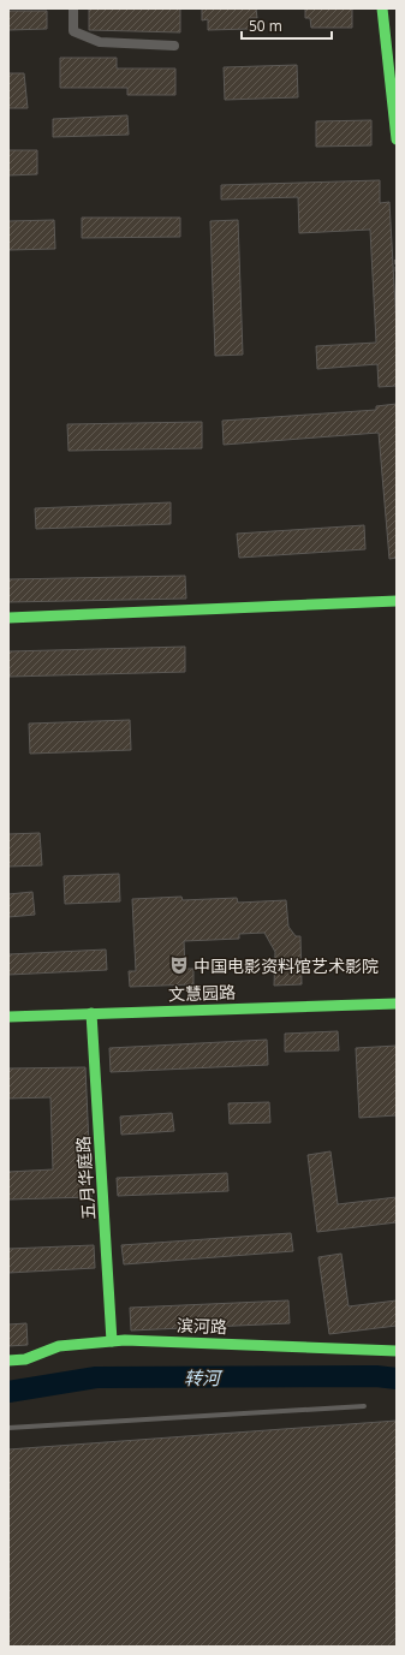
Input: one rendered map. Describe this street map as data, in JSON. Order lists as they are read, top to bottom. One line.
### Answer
{"streets":{"street":["文慧园路","五月华庭路","滨河路"]},"crossings":[["文慧园路","五月华庭路"],["五月华庭路","滨河路"]],"water":["转河"],"places":{"theatre":["中国电影资料馆艺术影院"]},"scale_bar":"50 m"}
